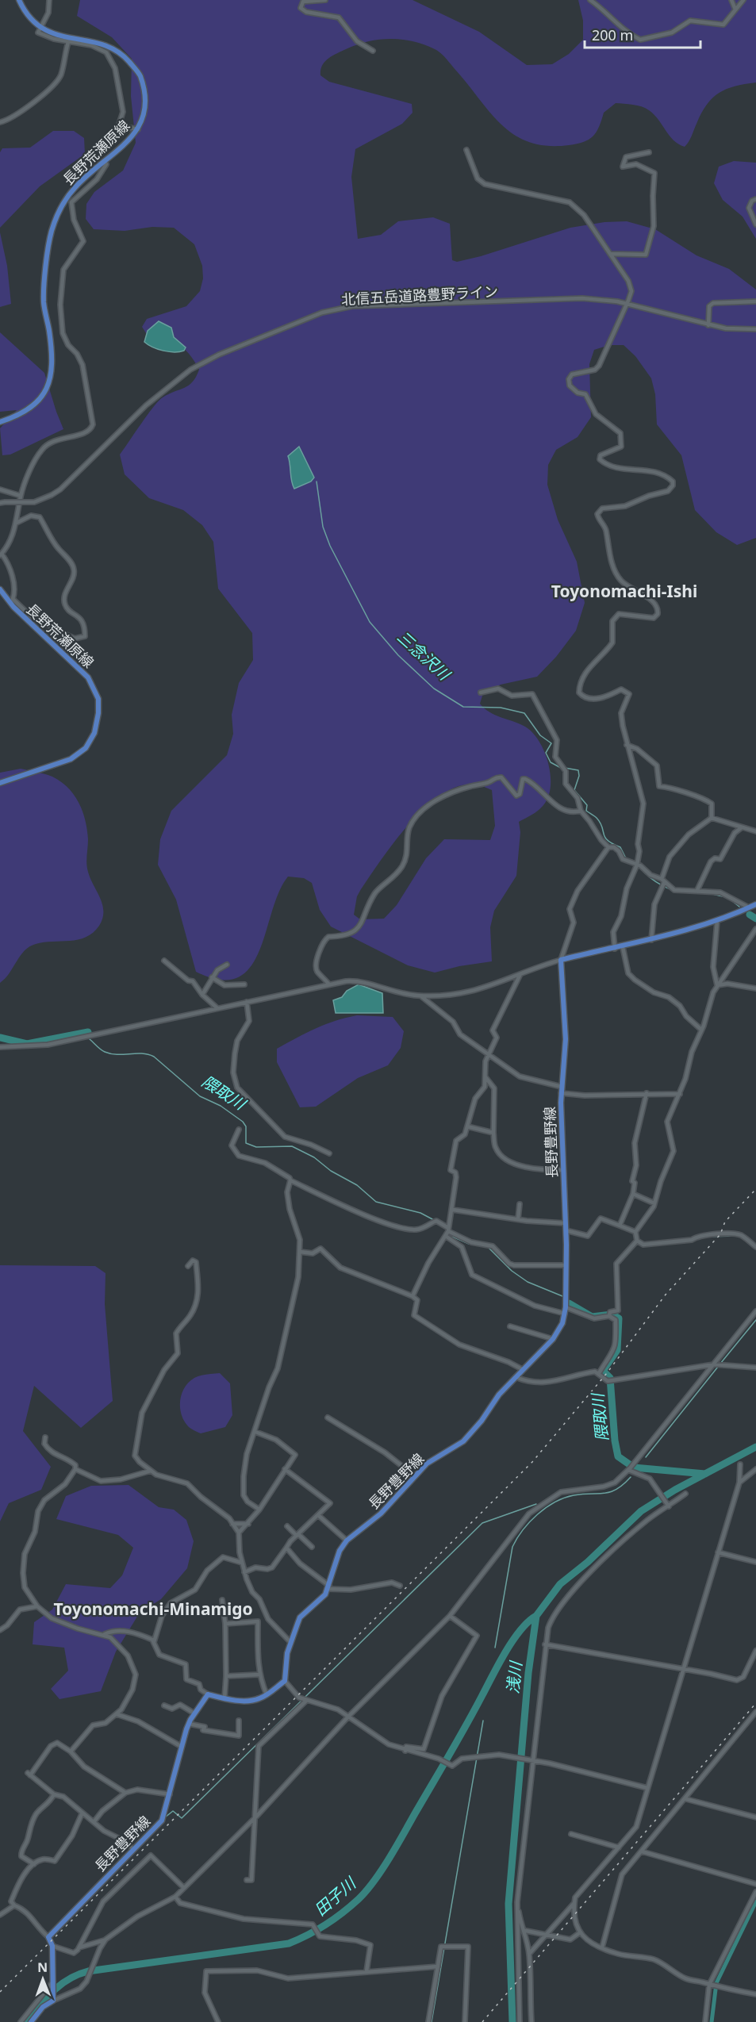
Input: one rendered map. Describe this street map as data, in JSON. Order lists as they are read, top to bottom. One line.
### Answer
{"streets":{"main road":["長野荒瀬原線","長野豊野線"],"street":["北信五岳道路豊野ライン"]},"districts":["Toyonomachi-Ishi","Toyonomachi-Minamigo"],"water":["三念沢川","隈取川","浅川","田子川"],"scale_bar":"200 m","north":"top"}
